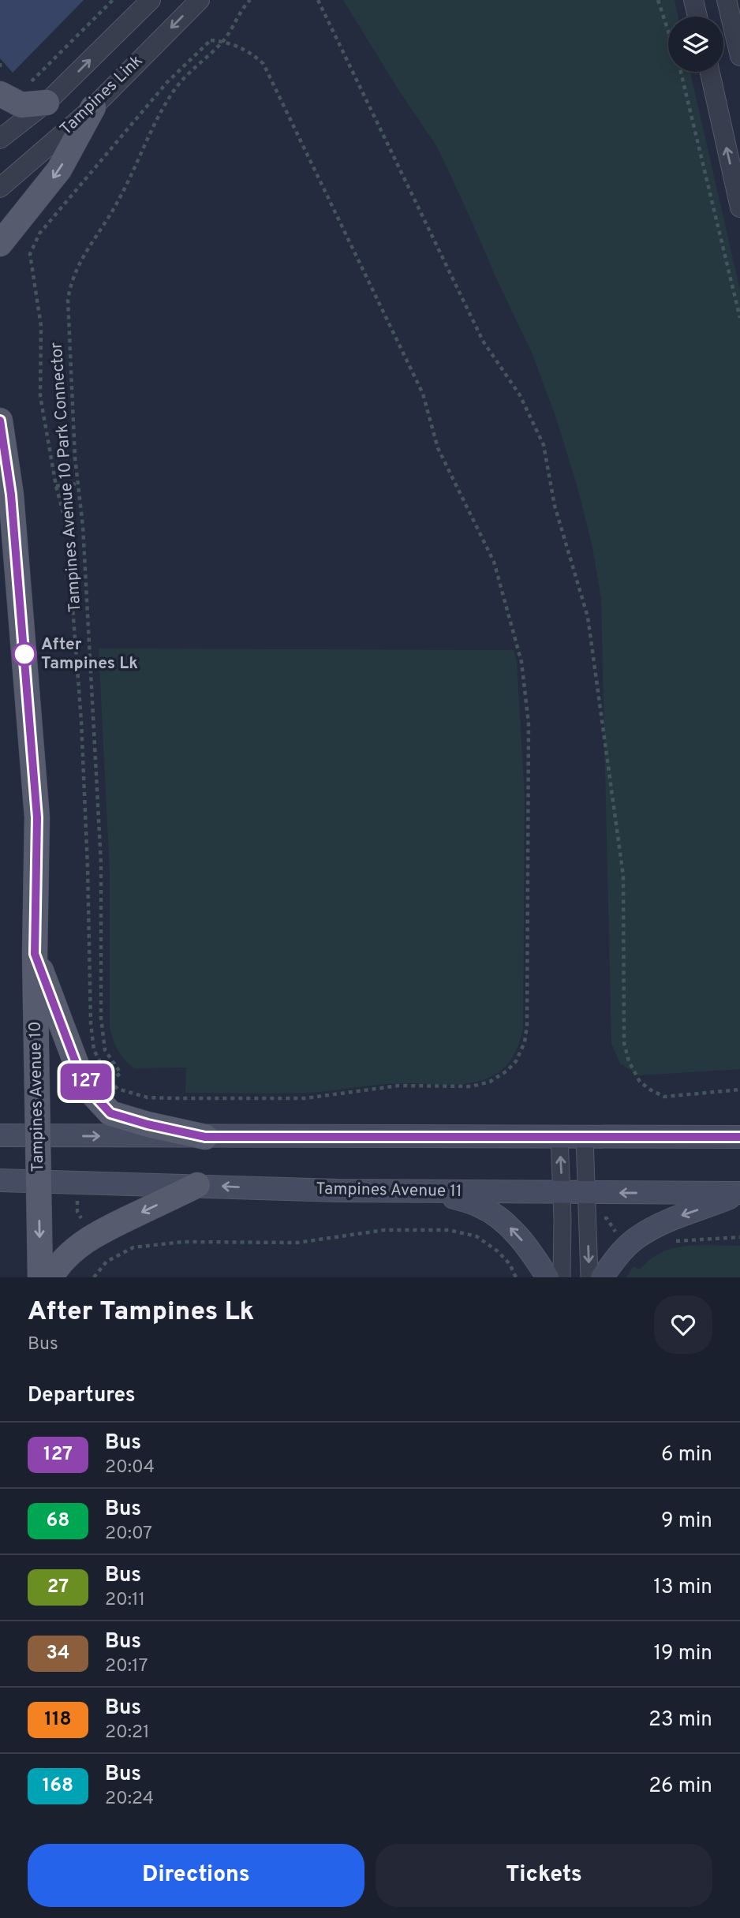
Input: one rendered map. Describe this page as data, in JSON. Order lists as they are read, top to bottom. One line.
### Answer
{"streets":{"main road":["Tampines Avenue 10","Tampines Avenue 11"],"street":["Tampines Link"],"path":["Tampines Avenue 10 Park Connector"]},"crossings":[["Tampines Avenue 10","Tampines Avenue 11"]],"places":["After Tampines Lk"],"lines":["bus line 127"],"page":{"on_map":"127","heading":[["After Tampines Lk","Bus"],"Departures"],"list":[{"mark":"127","name":"Bus","note":"20:04","value":"6 min"},{"mark":"68","name":"Bus","note":"20:07","value":"9 min"},{"mark":"27","name":"Bus","note":"20:11","value":"13 min"},{"mark":"34","name":"Bus","note":"20:17","value":"19 min"},{"mark":"118","name":"Bus","note":"20:21","value":"23 min"},{"mark":"168","name":"Bus","note":"20:24","value":"26 min"}],"buttons":["Directions","Tickets"]}}
